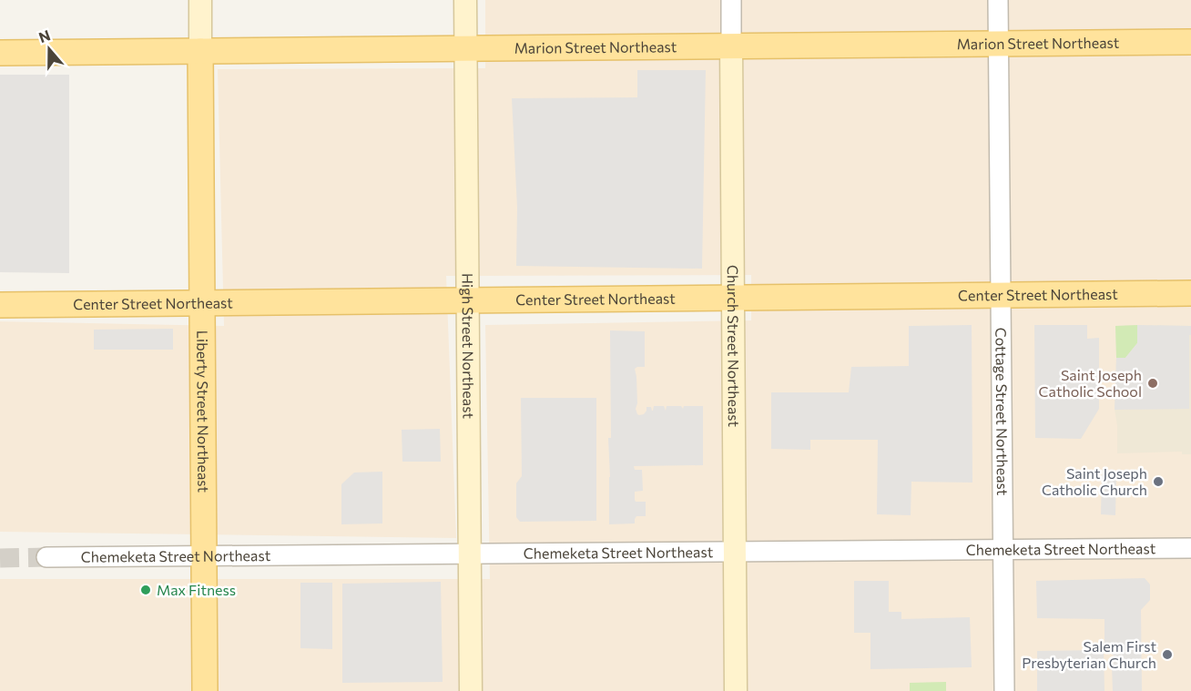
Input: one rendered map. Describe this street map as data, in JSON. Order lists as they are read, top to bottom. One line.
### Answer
{"streets":{"main road":["Marion Street Northeast","Center Street Northeast","High Street Northeast","Church Street Northeast","Liberty Street Northeast"],"street":["Cottage Street Northeast","Chemeketa Street Northeast"]},"crossings":[["Marion Street Northeast","High Street Northeast"],["Marion Street Northeast","Church Street Northeast"],["Marion Street Northeast","Liberty Street Northeast"],["Marion Street Northeast","Cottage Street Northeast"],["Center Street Northeast","High Street Northeast"],["Center Street Northeast","Church Street Northeast"],["Center Street Northeast","Liberty Street Northeast"],["Center Street Northeast","Cottage Street Northeast"],["High Street Northeast","Chemeketa Street Northeast"],["Church Street Northeast","Chemeketa Street Northeast"],["Liberty Street Northeast","Chemeketa Street Northeast"],["Cottage Street Northeast","Chemeketa Street Northeast"]],"places":["Saint Joseph Catholic School","Saint Joseph Catholic Church","Max Fitness","Salem First Presbyterian Church"],"north":"top"}
